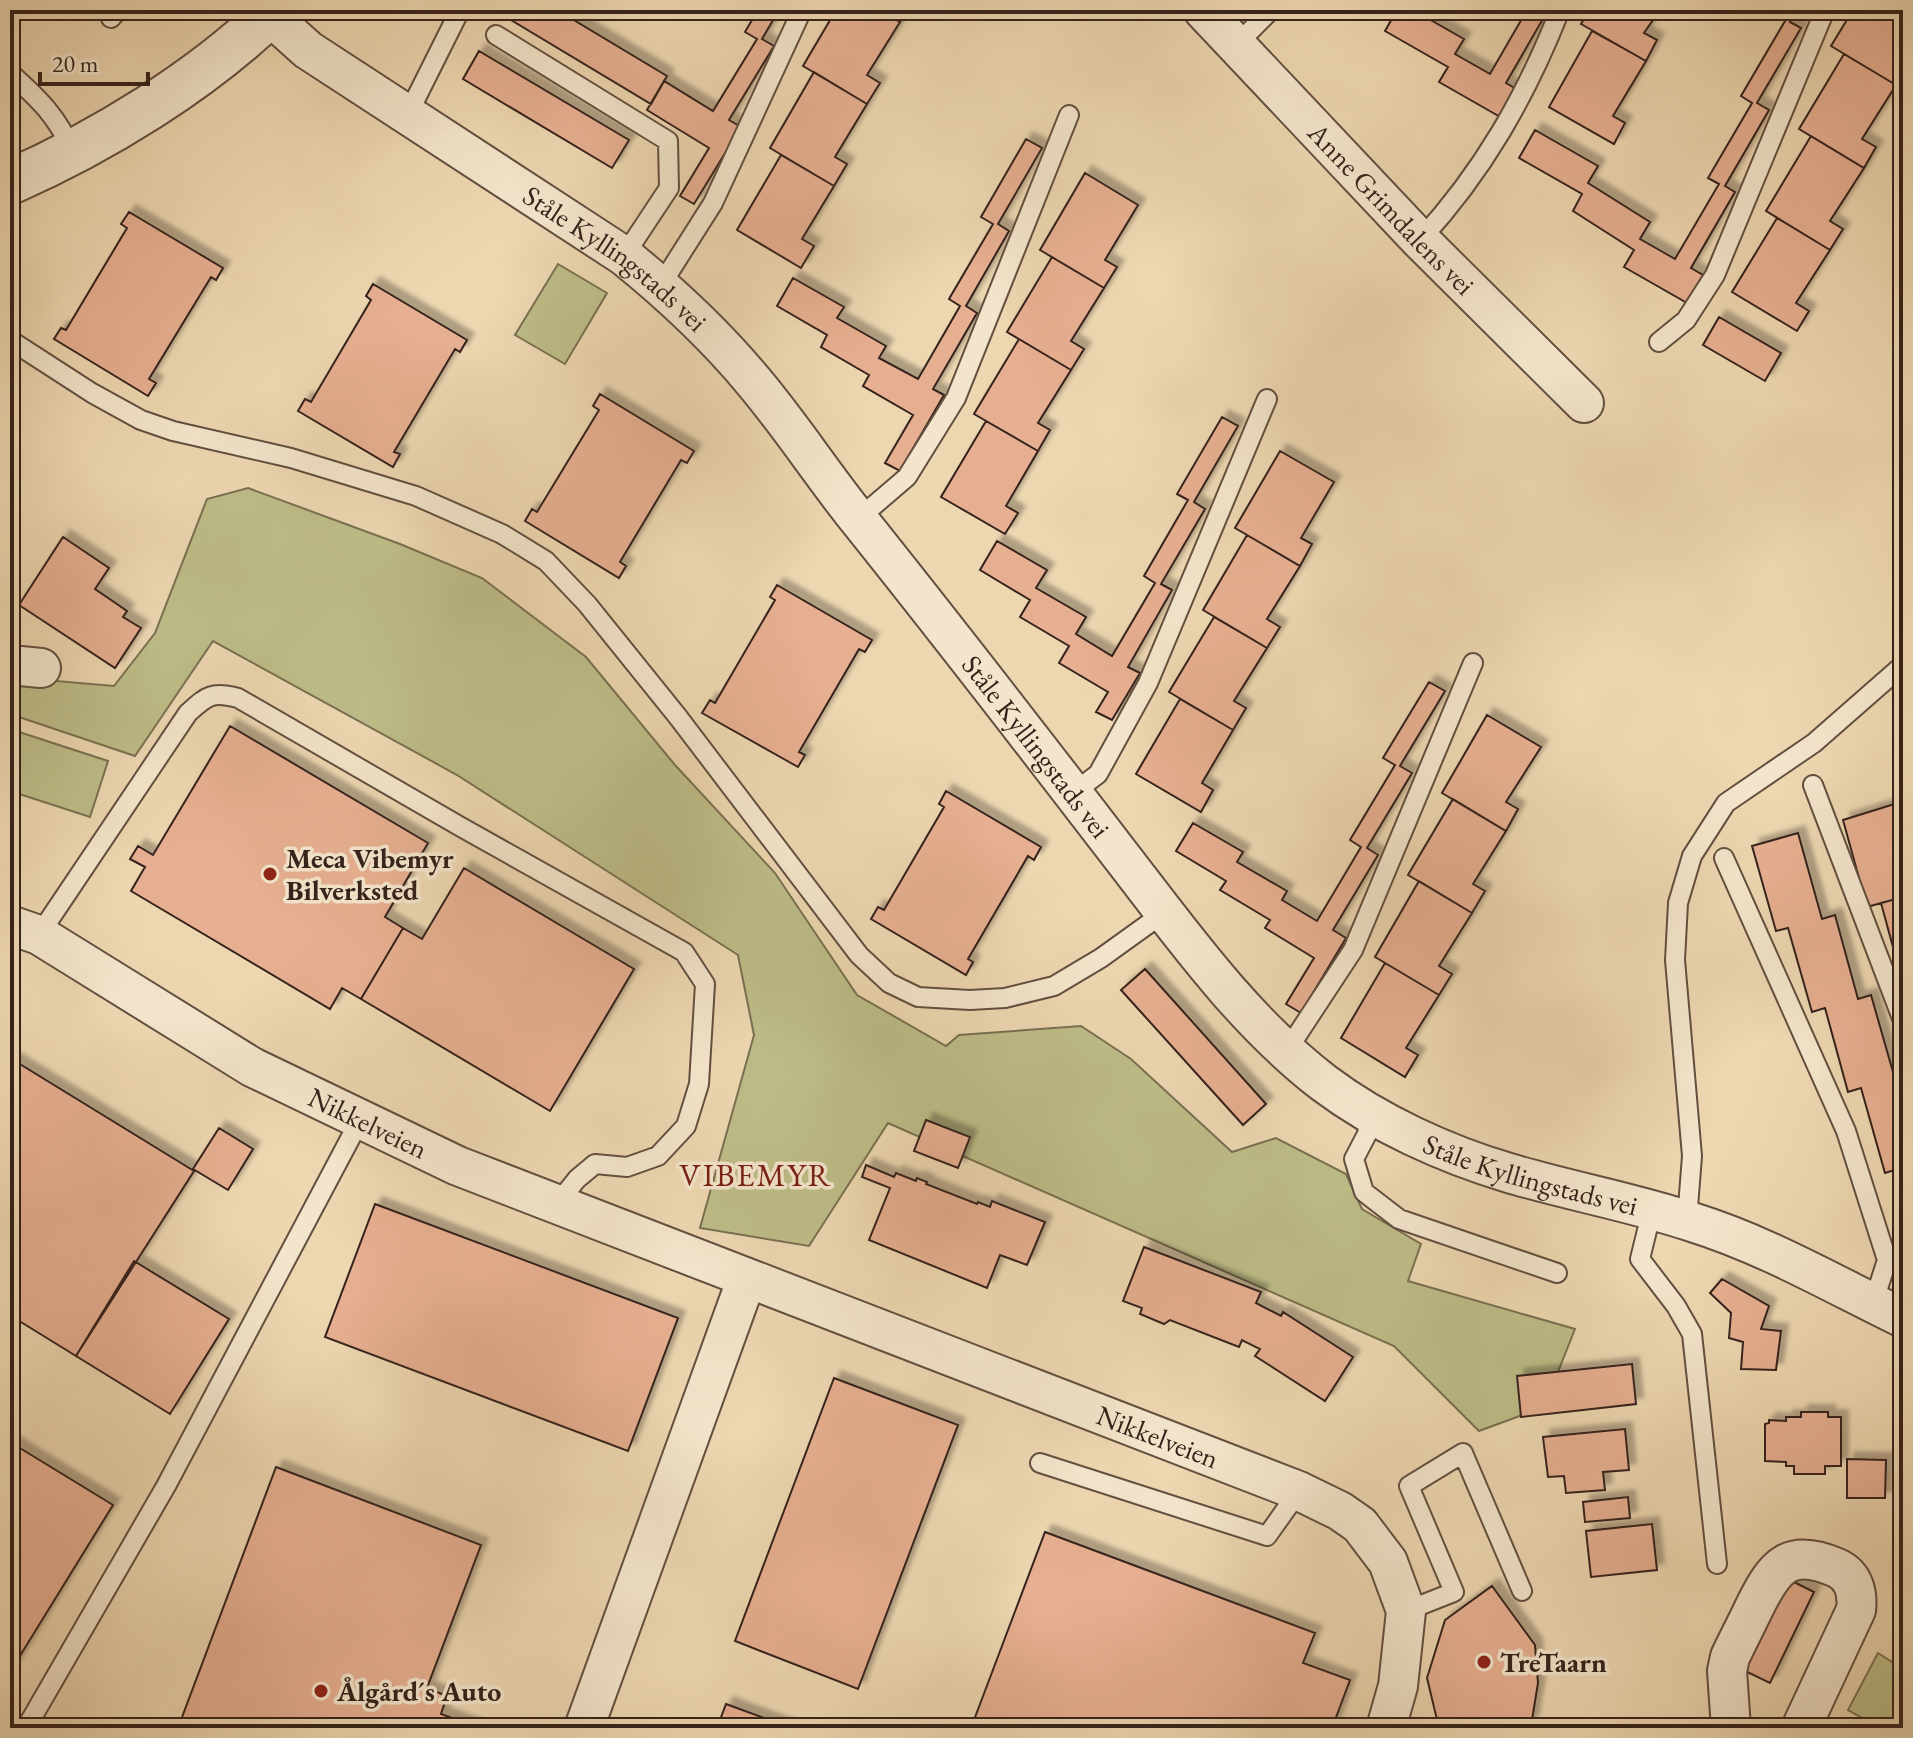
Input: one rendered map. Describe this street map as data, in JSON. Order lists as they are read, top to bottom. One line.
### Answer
{"streets":{"street":["Anne Grimdalens vei","Ståle Kyllingstads vei","Nikkelveien"]},"districts":["VIBEMYR"],"places":["Meca Vibemyr Bilverksted","TreTaarn","Ålgård´s Auto"],"scale_bar":"20 m"}
